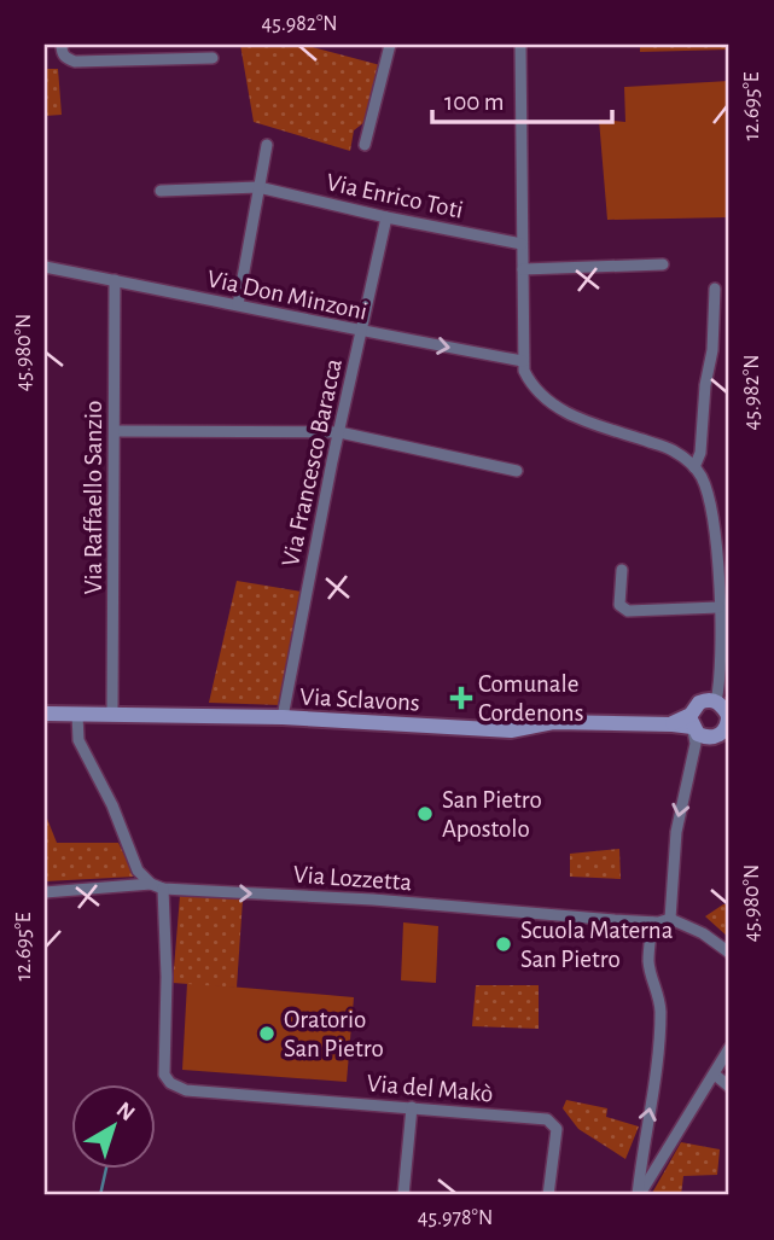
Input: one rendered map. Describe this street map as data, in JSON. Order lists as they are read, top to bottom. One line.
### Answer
{"streets":{"street":["Via Enrico Toti","Via Don Minzoni","Via Francesco Baracca","Via Raffaello Sanzio","Via Sclavons","Via Lozzetta","Via del Makò"]},"crossings":[["Via Enrico Toti","Via Francesco Baracca"],["Via Don Minzoni","Via Francesco Baracca"],["Via Don Minzoni","Via Raffaello Sanzio"],["Via Francesco Baracca","Via Sclavons"],["Via Raffaello Sanzio","Via Sclavons"],["Via Lozzetta","Via del Makò"]],"one_way":["Via Lozzetta"],"places":{"health":["Comunale Cordenons"],"other":["San Pietro Apostolo","Scuola Materna San Pietro","Oratorio San Pietro"]},"scale_bar":"100 m","north":"top right","coordinates":["45.982°N","12.695°E","45.980°N","45.978°N"]}
